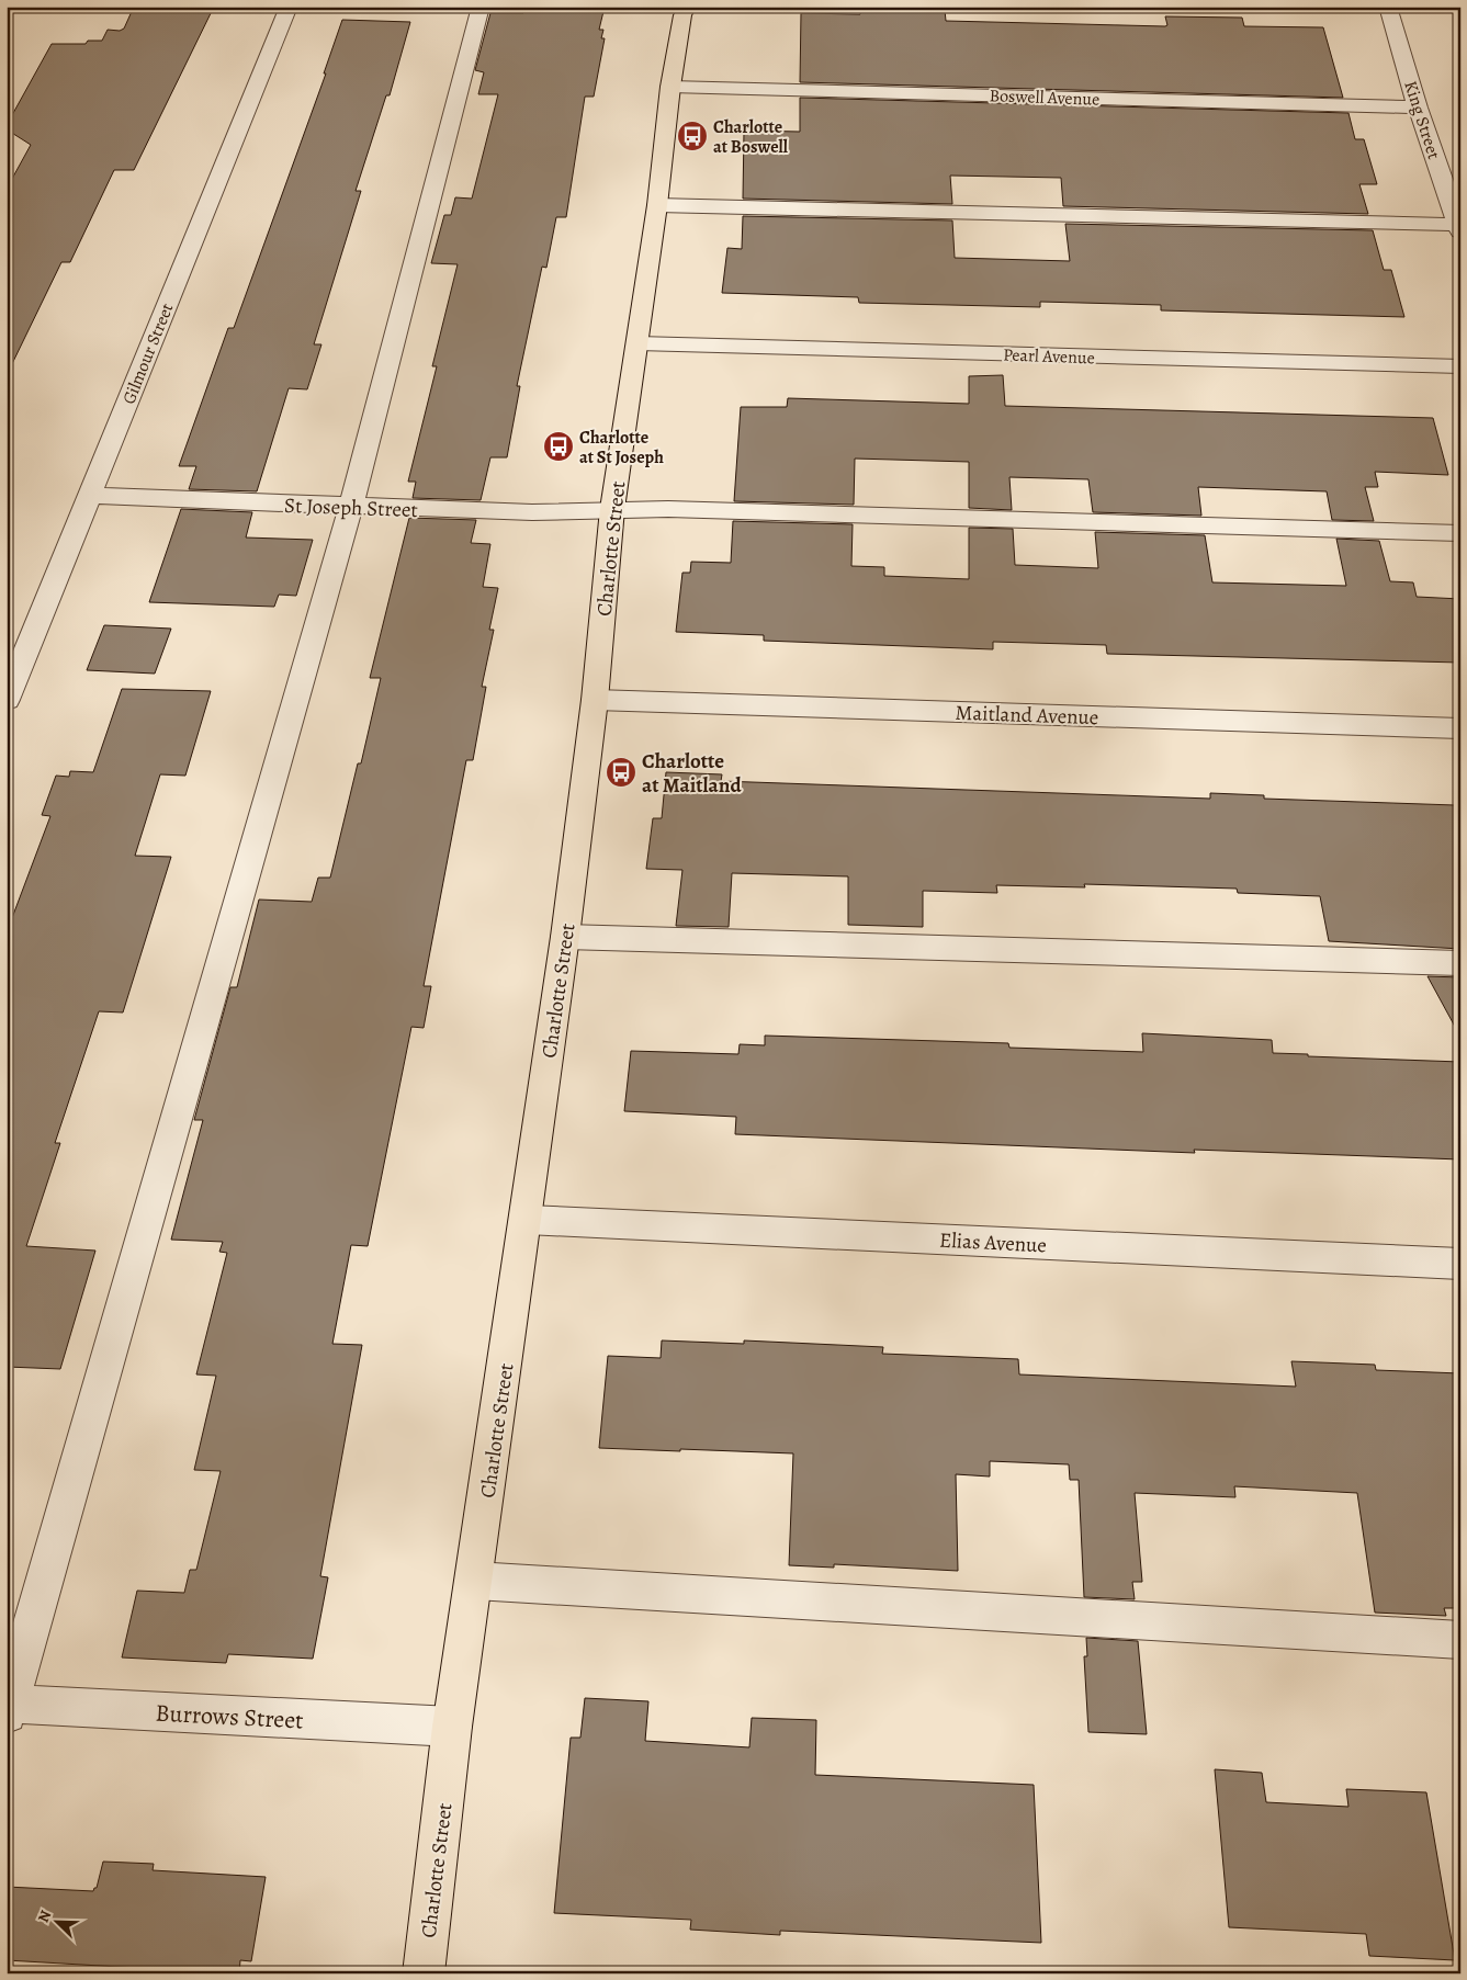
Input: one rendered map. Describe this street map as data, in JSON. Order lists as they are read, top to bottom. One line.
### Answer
{"streets":{"main road":["Charlotte Street"],"street":["Boswell Avenue","King Street","Gilmour Street","Pearl Avenue","St Joseph Street","Maitland Avenue","Elias Avenue","Burrows Street"]},"crossings":[["Boswell Avenue","King Street"],["Boswell Avenue","Charlotte Street"],["Gilmour Street","St Joseph Street"],["Pearl Avenue","Charlotte Street"],["St Joseph Street","Charlotte Street"],["Charlotte Street","Maitland Avenue"],["Charlotte Street","Elias Avenue"],["Charlotte Street","Burrows Street"]],"places":{"bus stop":["Charlotte at Boswell","Charlotte at St Joseph","Charlotte at Maitland"]},"north":"top left"}
